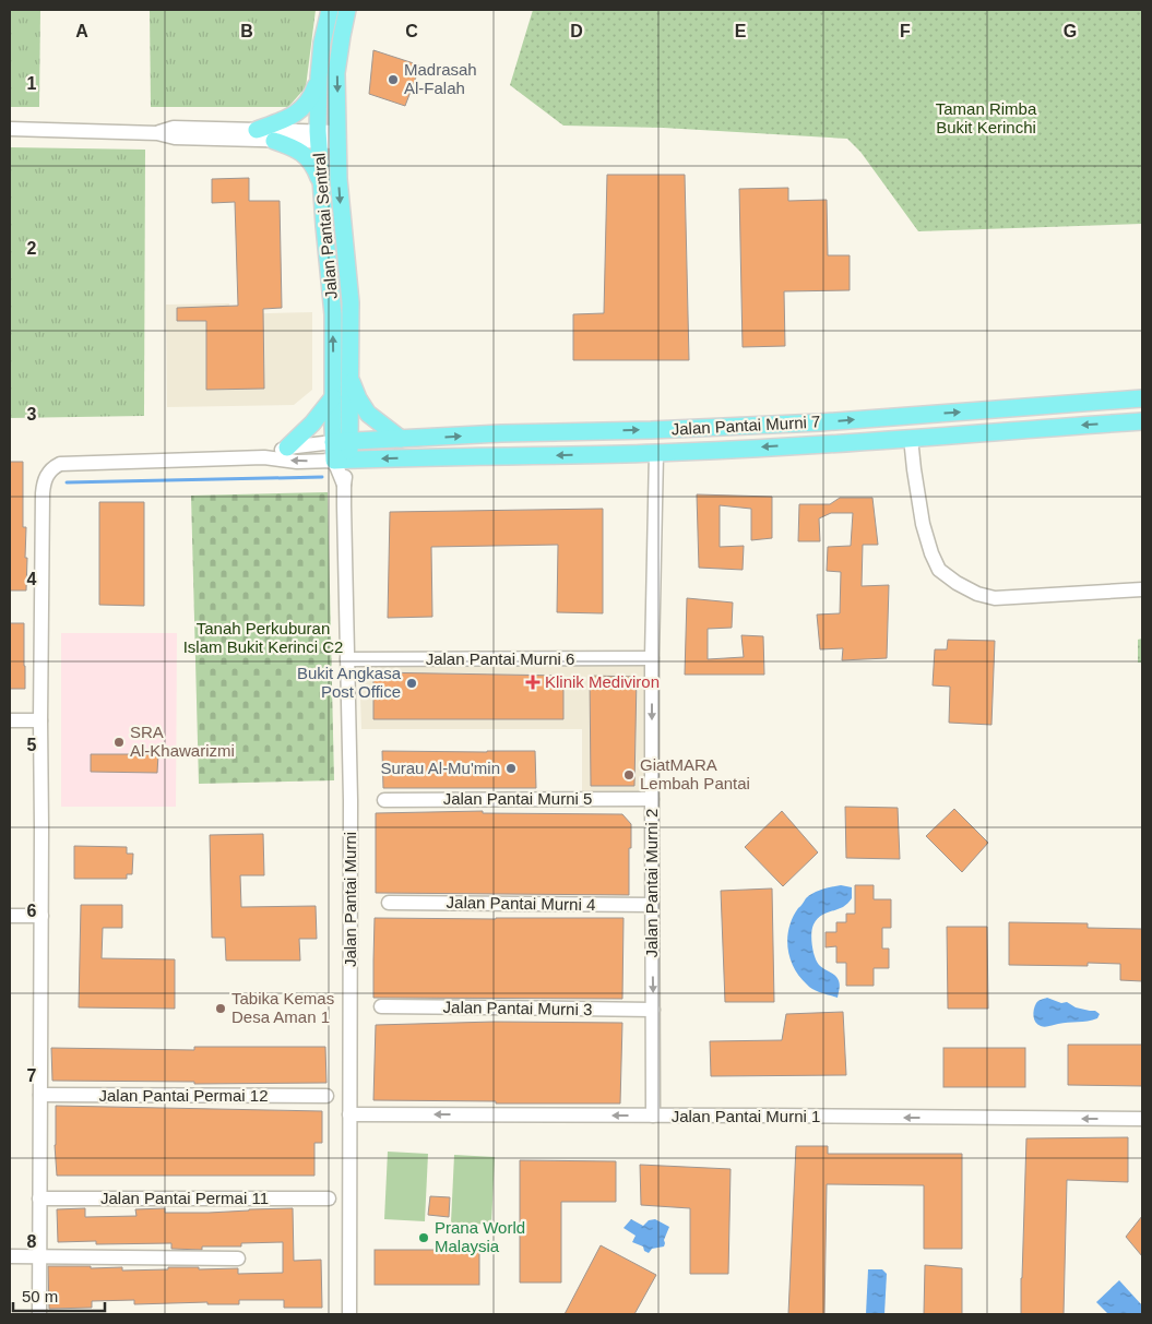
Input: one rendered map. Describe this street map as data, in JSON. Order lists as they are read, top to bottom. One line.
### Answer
{"streets":{"main road":["Jalan Pantai Sentral","Jalan Pantai Murni 7"],"street":["Jalan Pantai Murni 6","Jalan Pantai Murni 5","Jalan Pantai Murni 2","Jalan Pantai Murni","Jalan Pantai Murni 4","Jalan Pantai Murni 3","Jalan Pantai Permai 12","Jalan Pantai Murni 1","Jalan Pantai Permai 11"]},"crossings":[["Jalan Pantai Sentral","Jalan Pantai Murni 7"],["Jalan Pantai Murni 7","Jalan Pantai Murni 2"],["Jalan Pantai Murni 7","Jalan Pantai Murni"],["Jalan Pantai Murni 6","Jalan Pantai Murni 2"],["Jalan Pantai Murni 6","Jalan Pantai Murni"],["Jalan Pantai Murni 5","Jalan Pantai Murni 2"],["Jalan Pantai Murni 2","Jalan Pantai Murni 4"],["Jalan Pantai Murni 2","Jalan Pantai Murni 3"],["Jalan Pantai Murni 2","Jalan Pantai Murni 1"],["Jalan Pantai Murni","Jalan Pantai Murni 1"]],"one_way":["Jalan Pantai Murni 2","Jalan Pantai Murni 1"],"parks":["Taman Rimba Bukit Kerinchi","Tanah Perkuburan Islam Bukit Kerinci C2"],"places":{"other":["Madrasah Al-Falah","Bukit Angkasa Post Office","SRA Al-Khawarizmi","Surau Al-Mu'min","GiatMARA Lembah Pantai","Tabika Kemas Desa Aman 1","Prana World Malaysia"],"health":["Klinik Mediviron"]},"scale_bar":"50 m","grid":{"columns":["A","B","C","D","E","F","G"],"rows":["1","2","3","4","5","6","7","8"]}}
